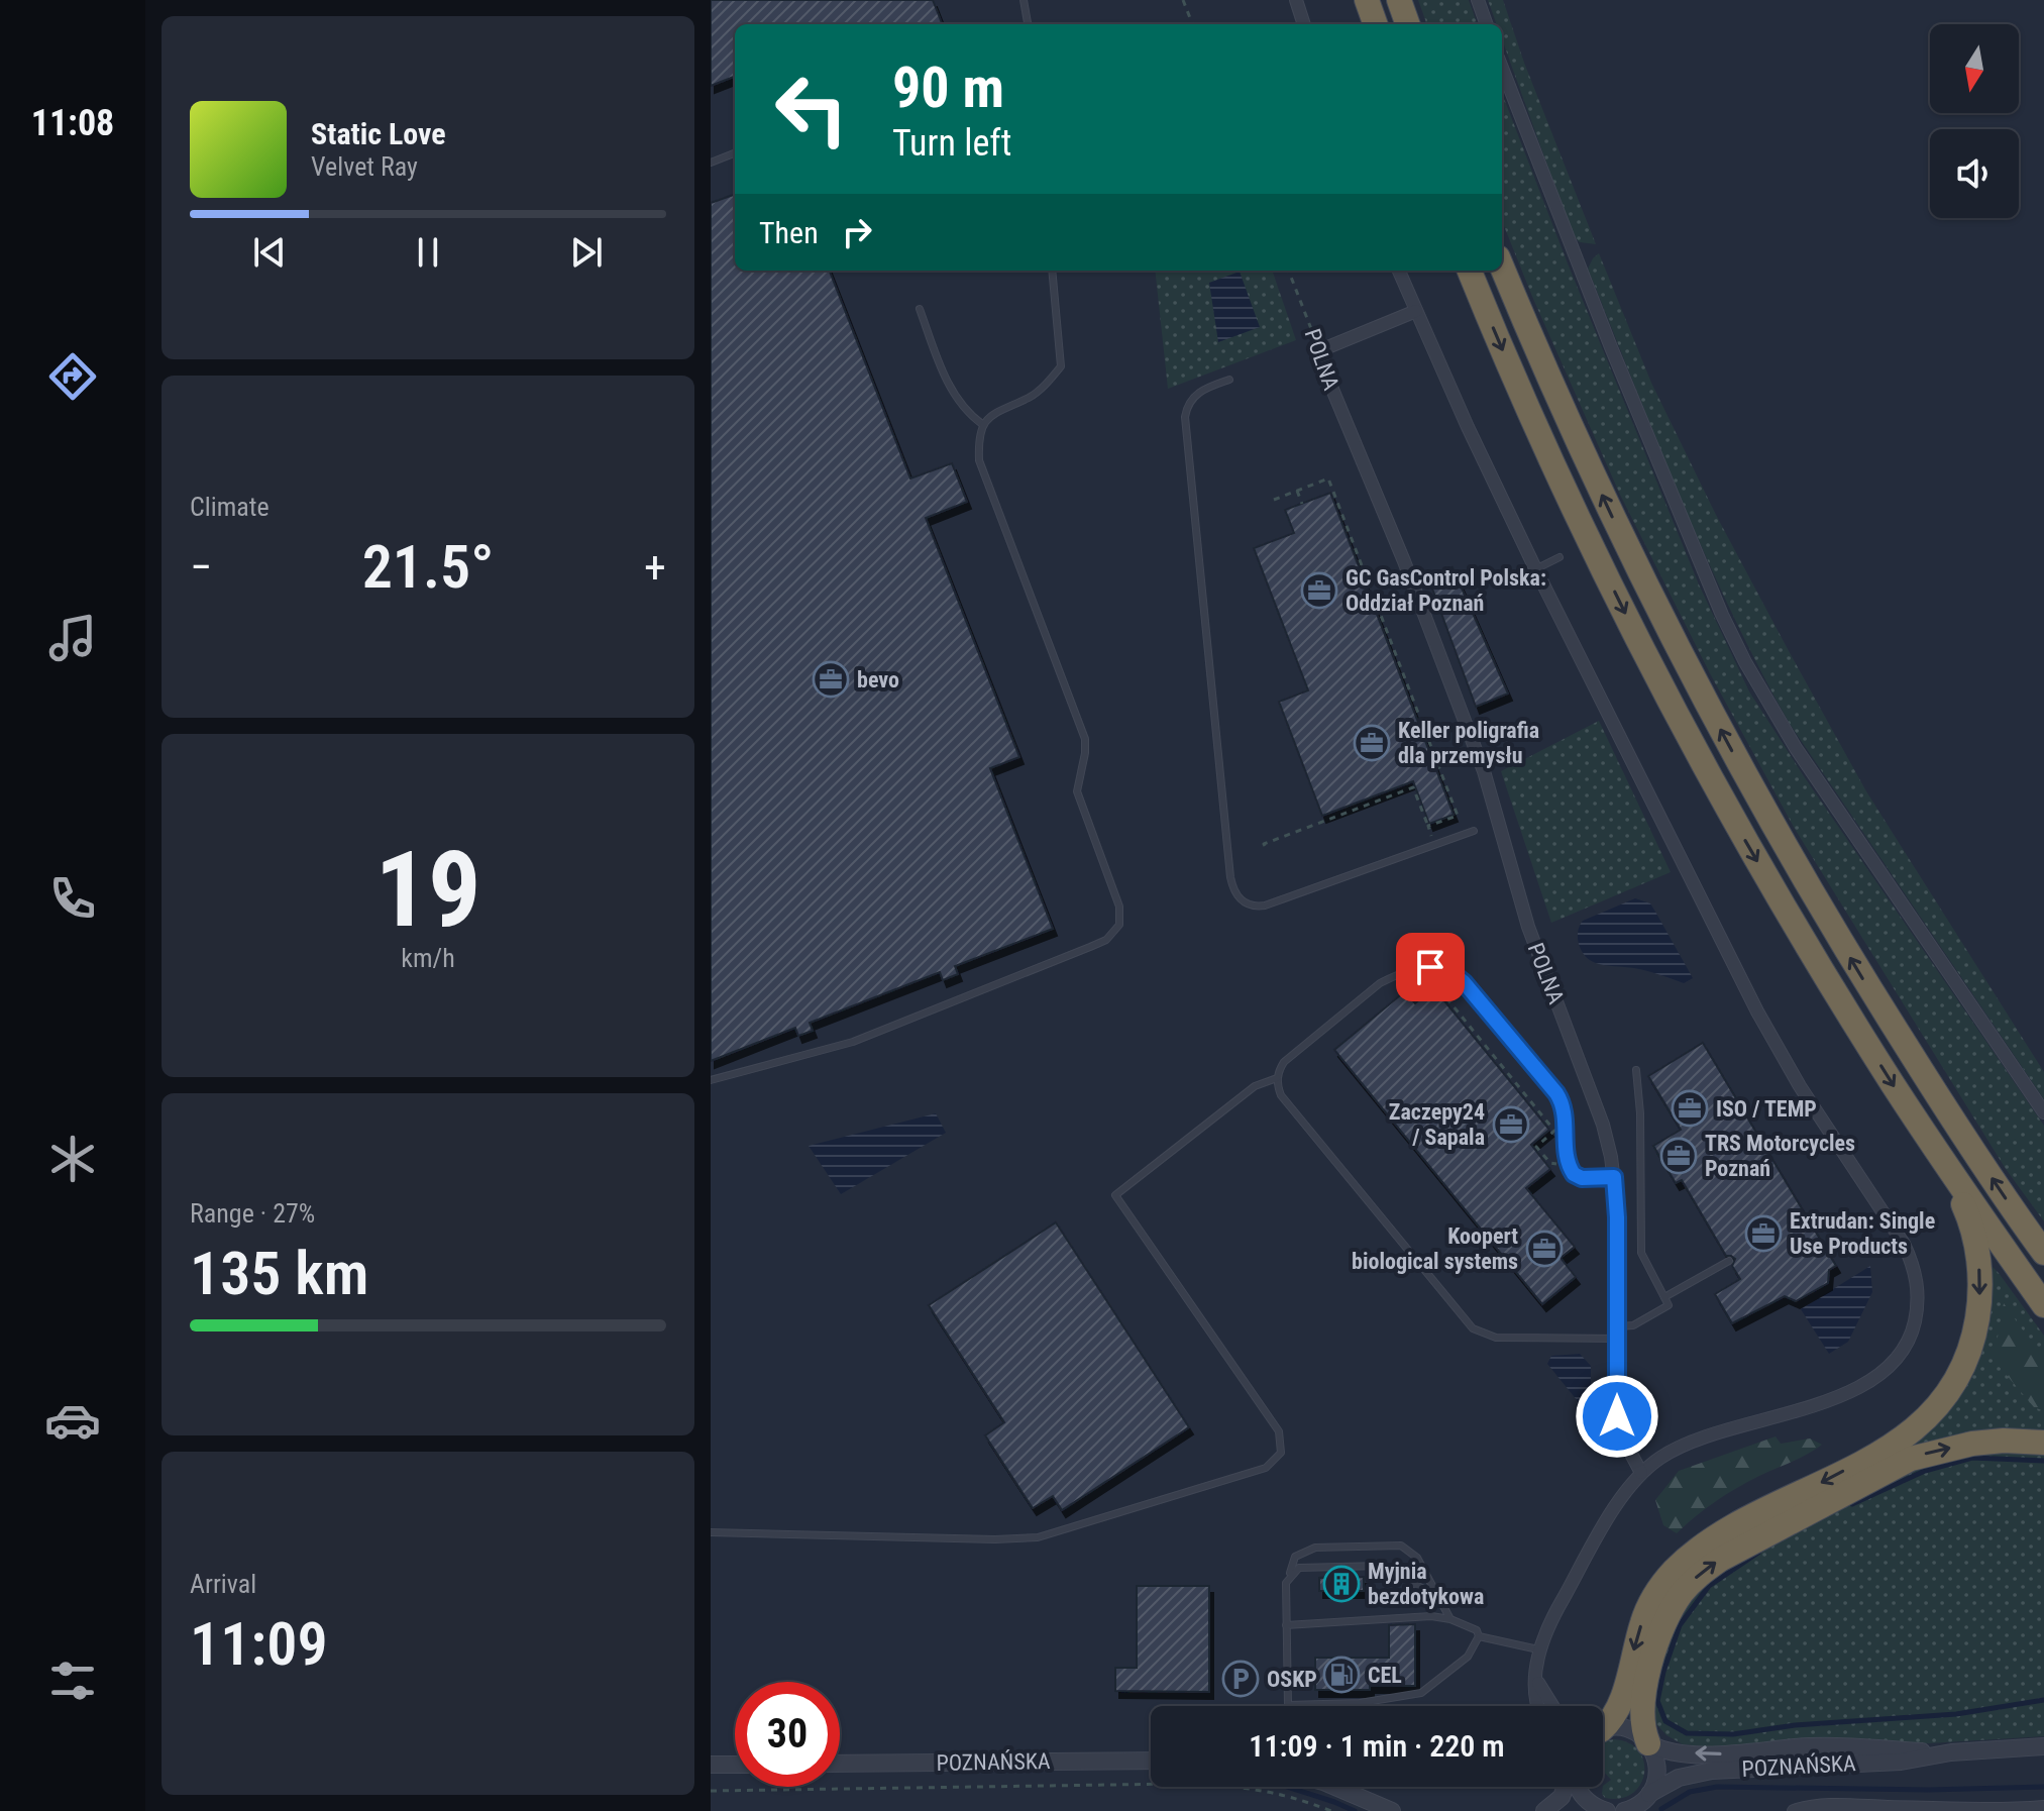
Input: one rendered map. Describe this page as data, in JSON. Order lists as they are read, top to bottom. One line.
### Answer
{"streets":{"street":["POLNA","POZNAŃSKA"]},"places":{"office":["GC GasControl Polska: Oddział Poznań","bevo","Keller poligrafia dla przemysłu","ISO / TEMP","Zaczepy24 / Sapala","TRS Motorcycles Poznań","Extrudan: Single Use Products","Koopert biological systems"],"building":["Myjnia bezdotykowa"],"fuel station":["CEL"],"parking":["OSKP"]},"north":"bottom","page":{"tabs":"11:08","turn":["90 m","Turn left"],"song":["Static Love","Velvet Ray"],"then":"Then","tile":["Climate",["19","km/h"],["Range · 27%","135 km"],["Arrival","11:09"]],"heat":["−","21.5°","+"],"limit":"30","trip":"11:09 · 1 min · 220 m"}}
